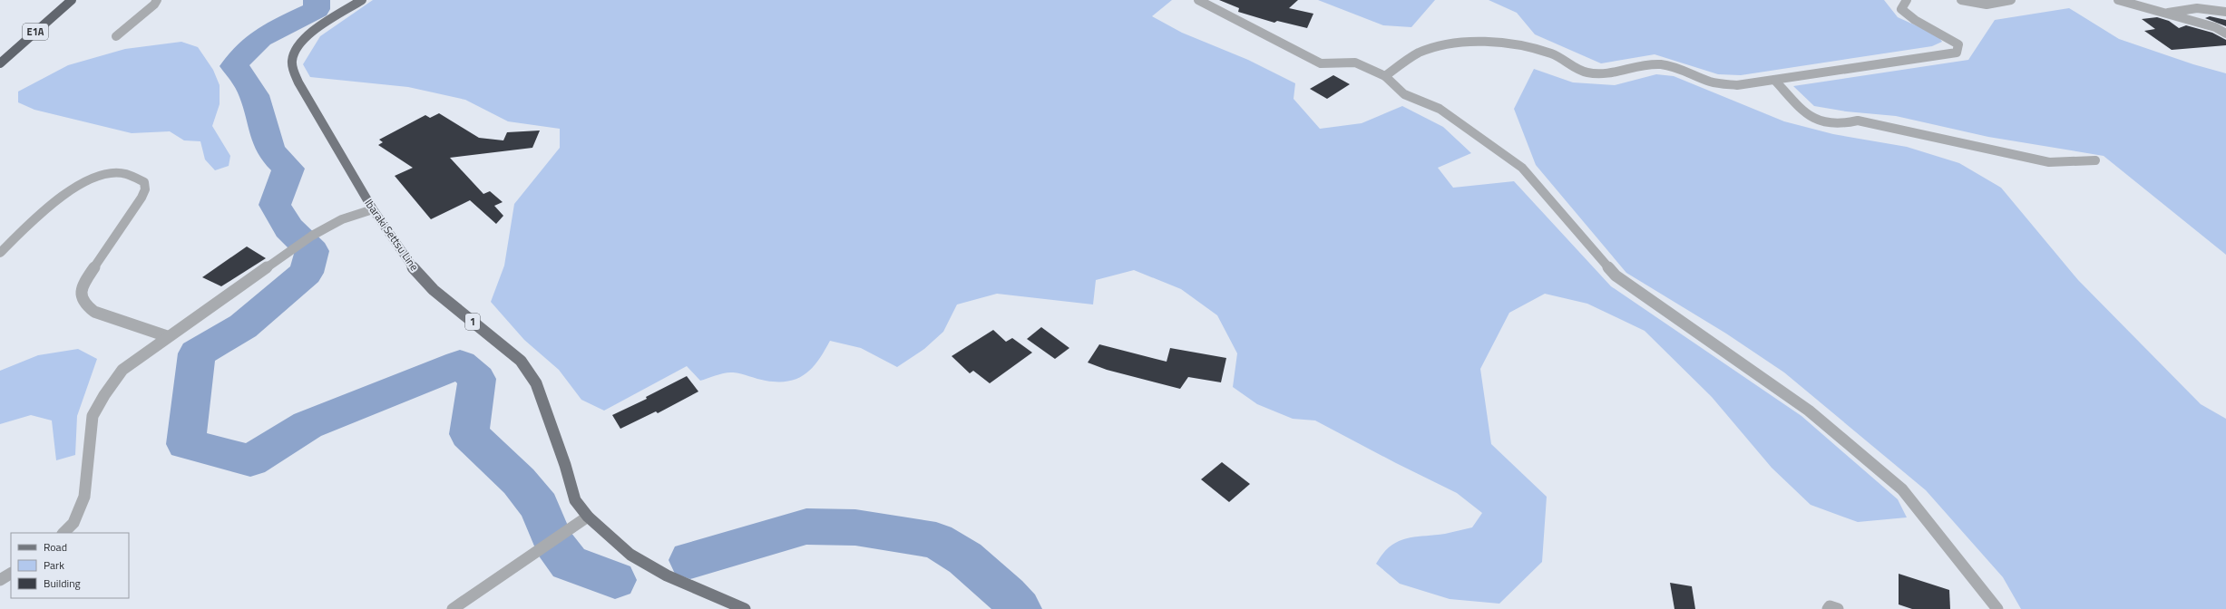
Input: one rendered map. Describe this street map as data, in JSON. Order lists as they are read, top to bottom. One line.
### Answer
{"streets":{"highway":["E1A"],"main road":["Ibaraki Settsu Line","1"]},"legend":["Road","Park","Building"]}
